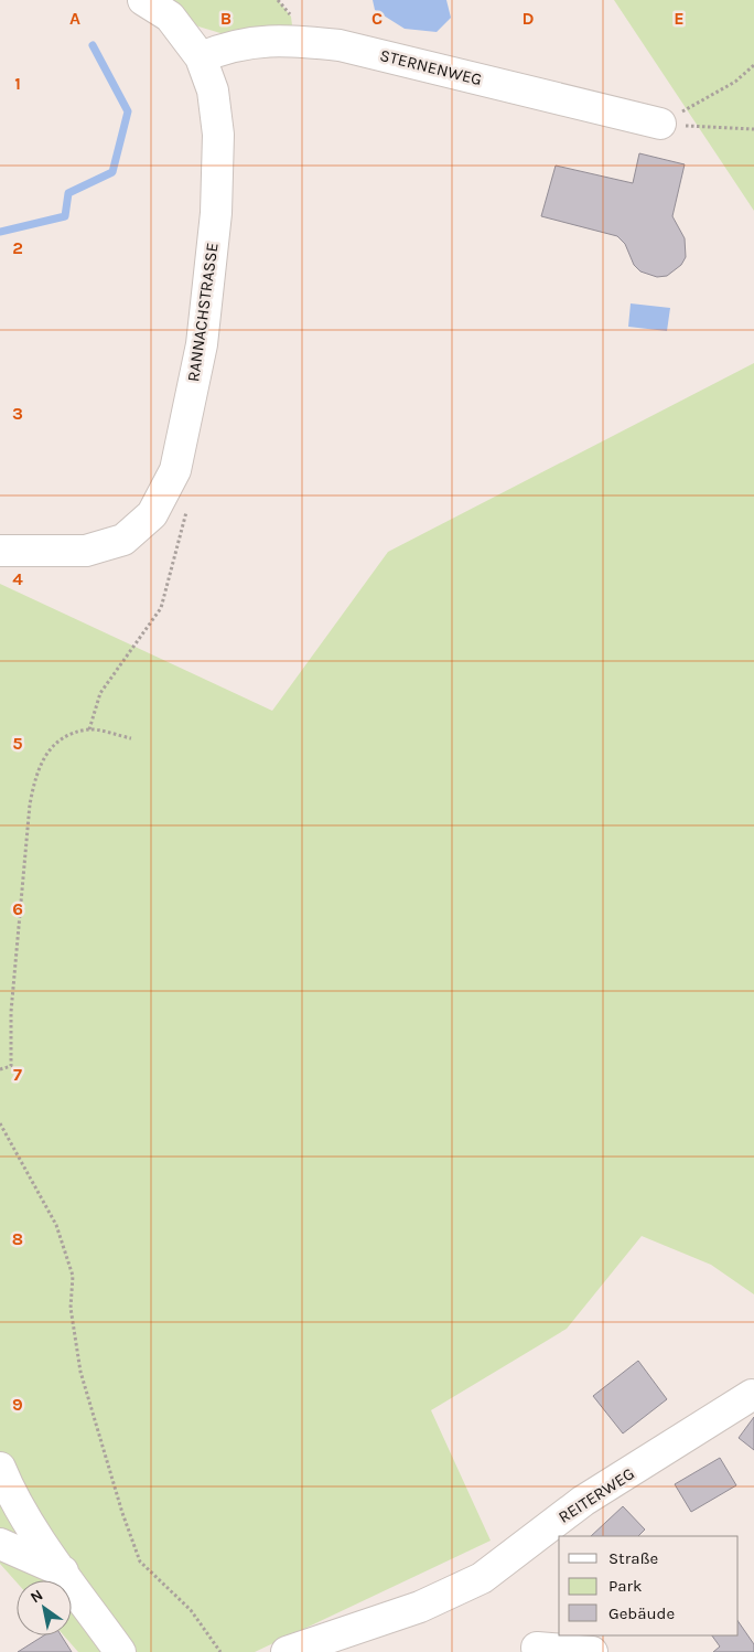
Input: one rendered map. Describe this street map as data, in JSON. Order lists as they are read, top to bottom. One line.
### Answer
{"streets":{"street":["STERNENWEG","RANNACHSTRASSE","REITERWEG"]},"crossings":[["STERNENWEG","RANNACHSTRASSE"]],"legend":["Straße","Park","Gebäude"],"north":"top left","grid":{"columns":["A","B","C","D","E"],"rows":["1","2","3","4","5","6","7","8","9"]}}
